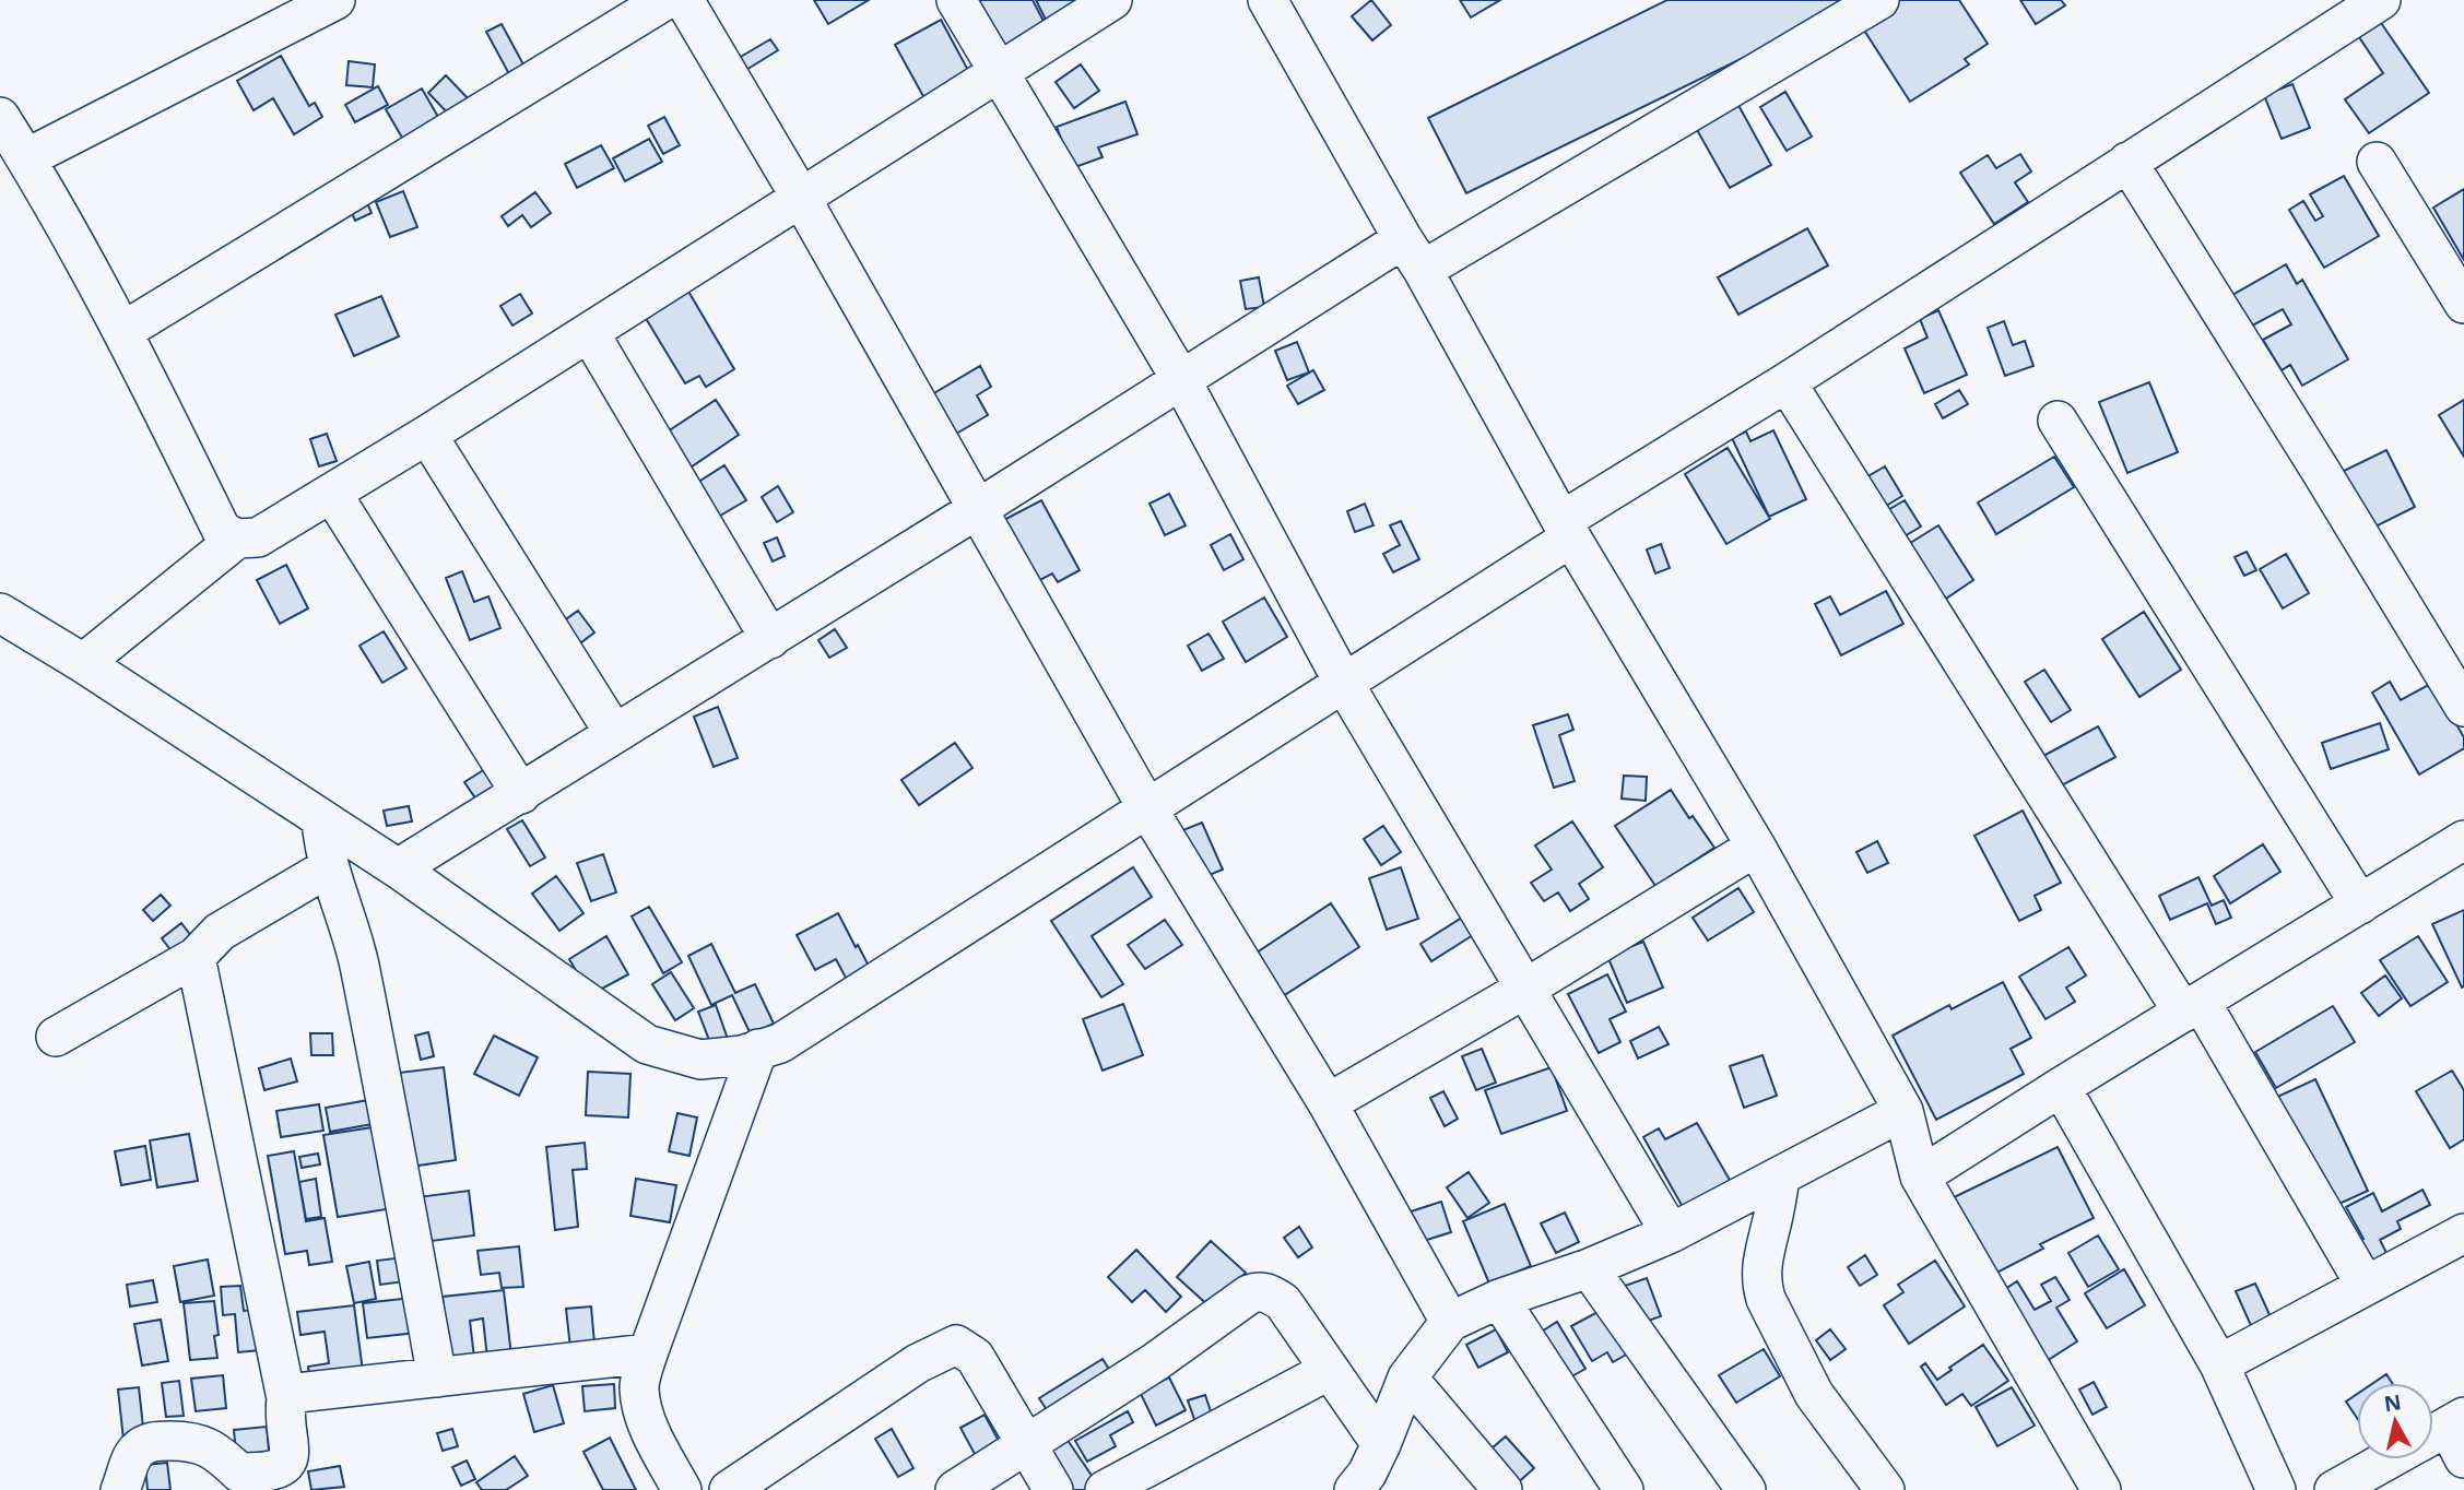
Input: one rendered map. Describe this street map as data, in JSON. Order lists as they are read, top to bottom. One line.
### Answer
{"north":"top"}
